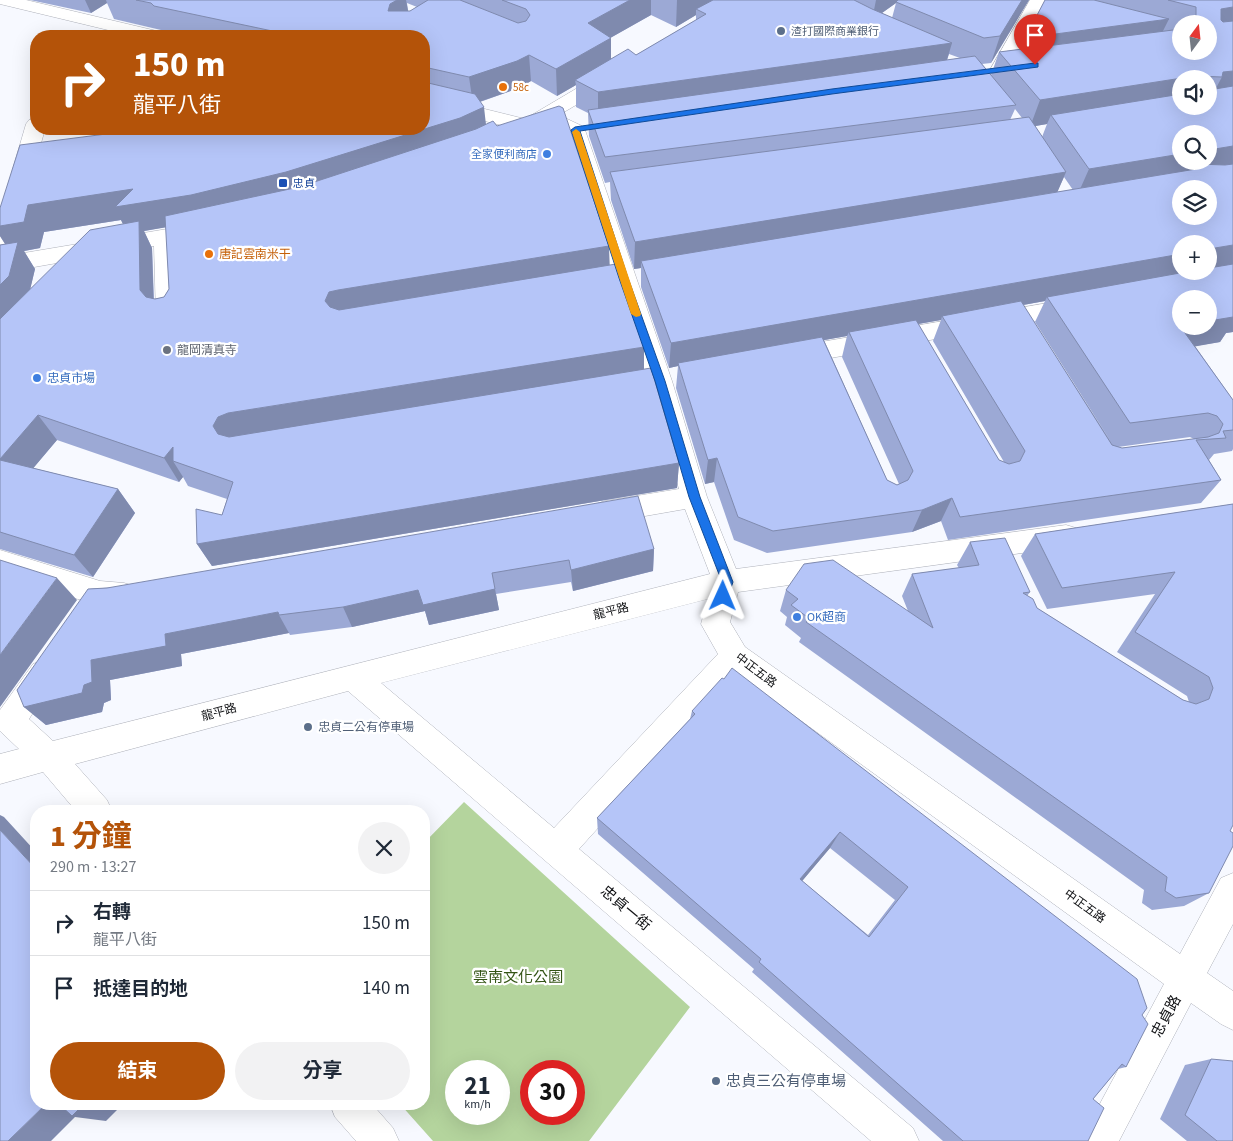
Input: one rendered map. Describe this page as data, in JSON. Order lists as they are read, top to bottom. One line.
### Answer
{"streets":{"street":["龍平路","中正五路","忠貞一街","忠貞路"]},"crossings":[["龍平路","中正五路"],["龍平路","忠貞一街"],["中正五路","忠貞路"]],"parks":["雲南文化公園"],"places":{"other":["渣打國際商業銀行","58c","全家便利商店","唐記雲南米干","龍岡清真寺","忠貞市場","OK超商","忠貞二公有停車場","忠貞三公有停車場"],"transit":["忠貞"]},"north":"top","page":{"map_buttons":["+","−"],"turn":["150 m","龍平八街"],"heading":["1 分鐘","290 m · 13:27"],"list":[{"name":"右轉","note":"龍平八街","value":"150 m"},{"name":"抵達目的地","value":"140 m"}],"buttons":["結束","分享"],"speed":"21 km/h","limit":"30"}}
